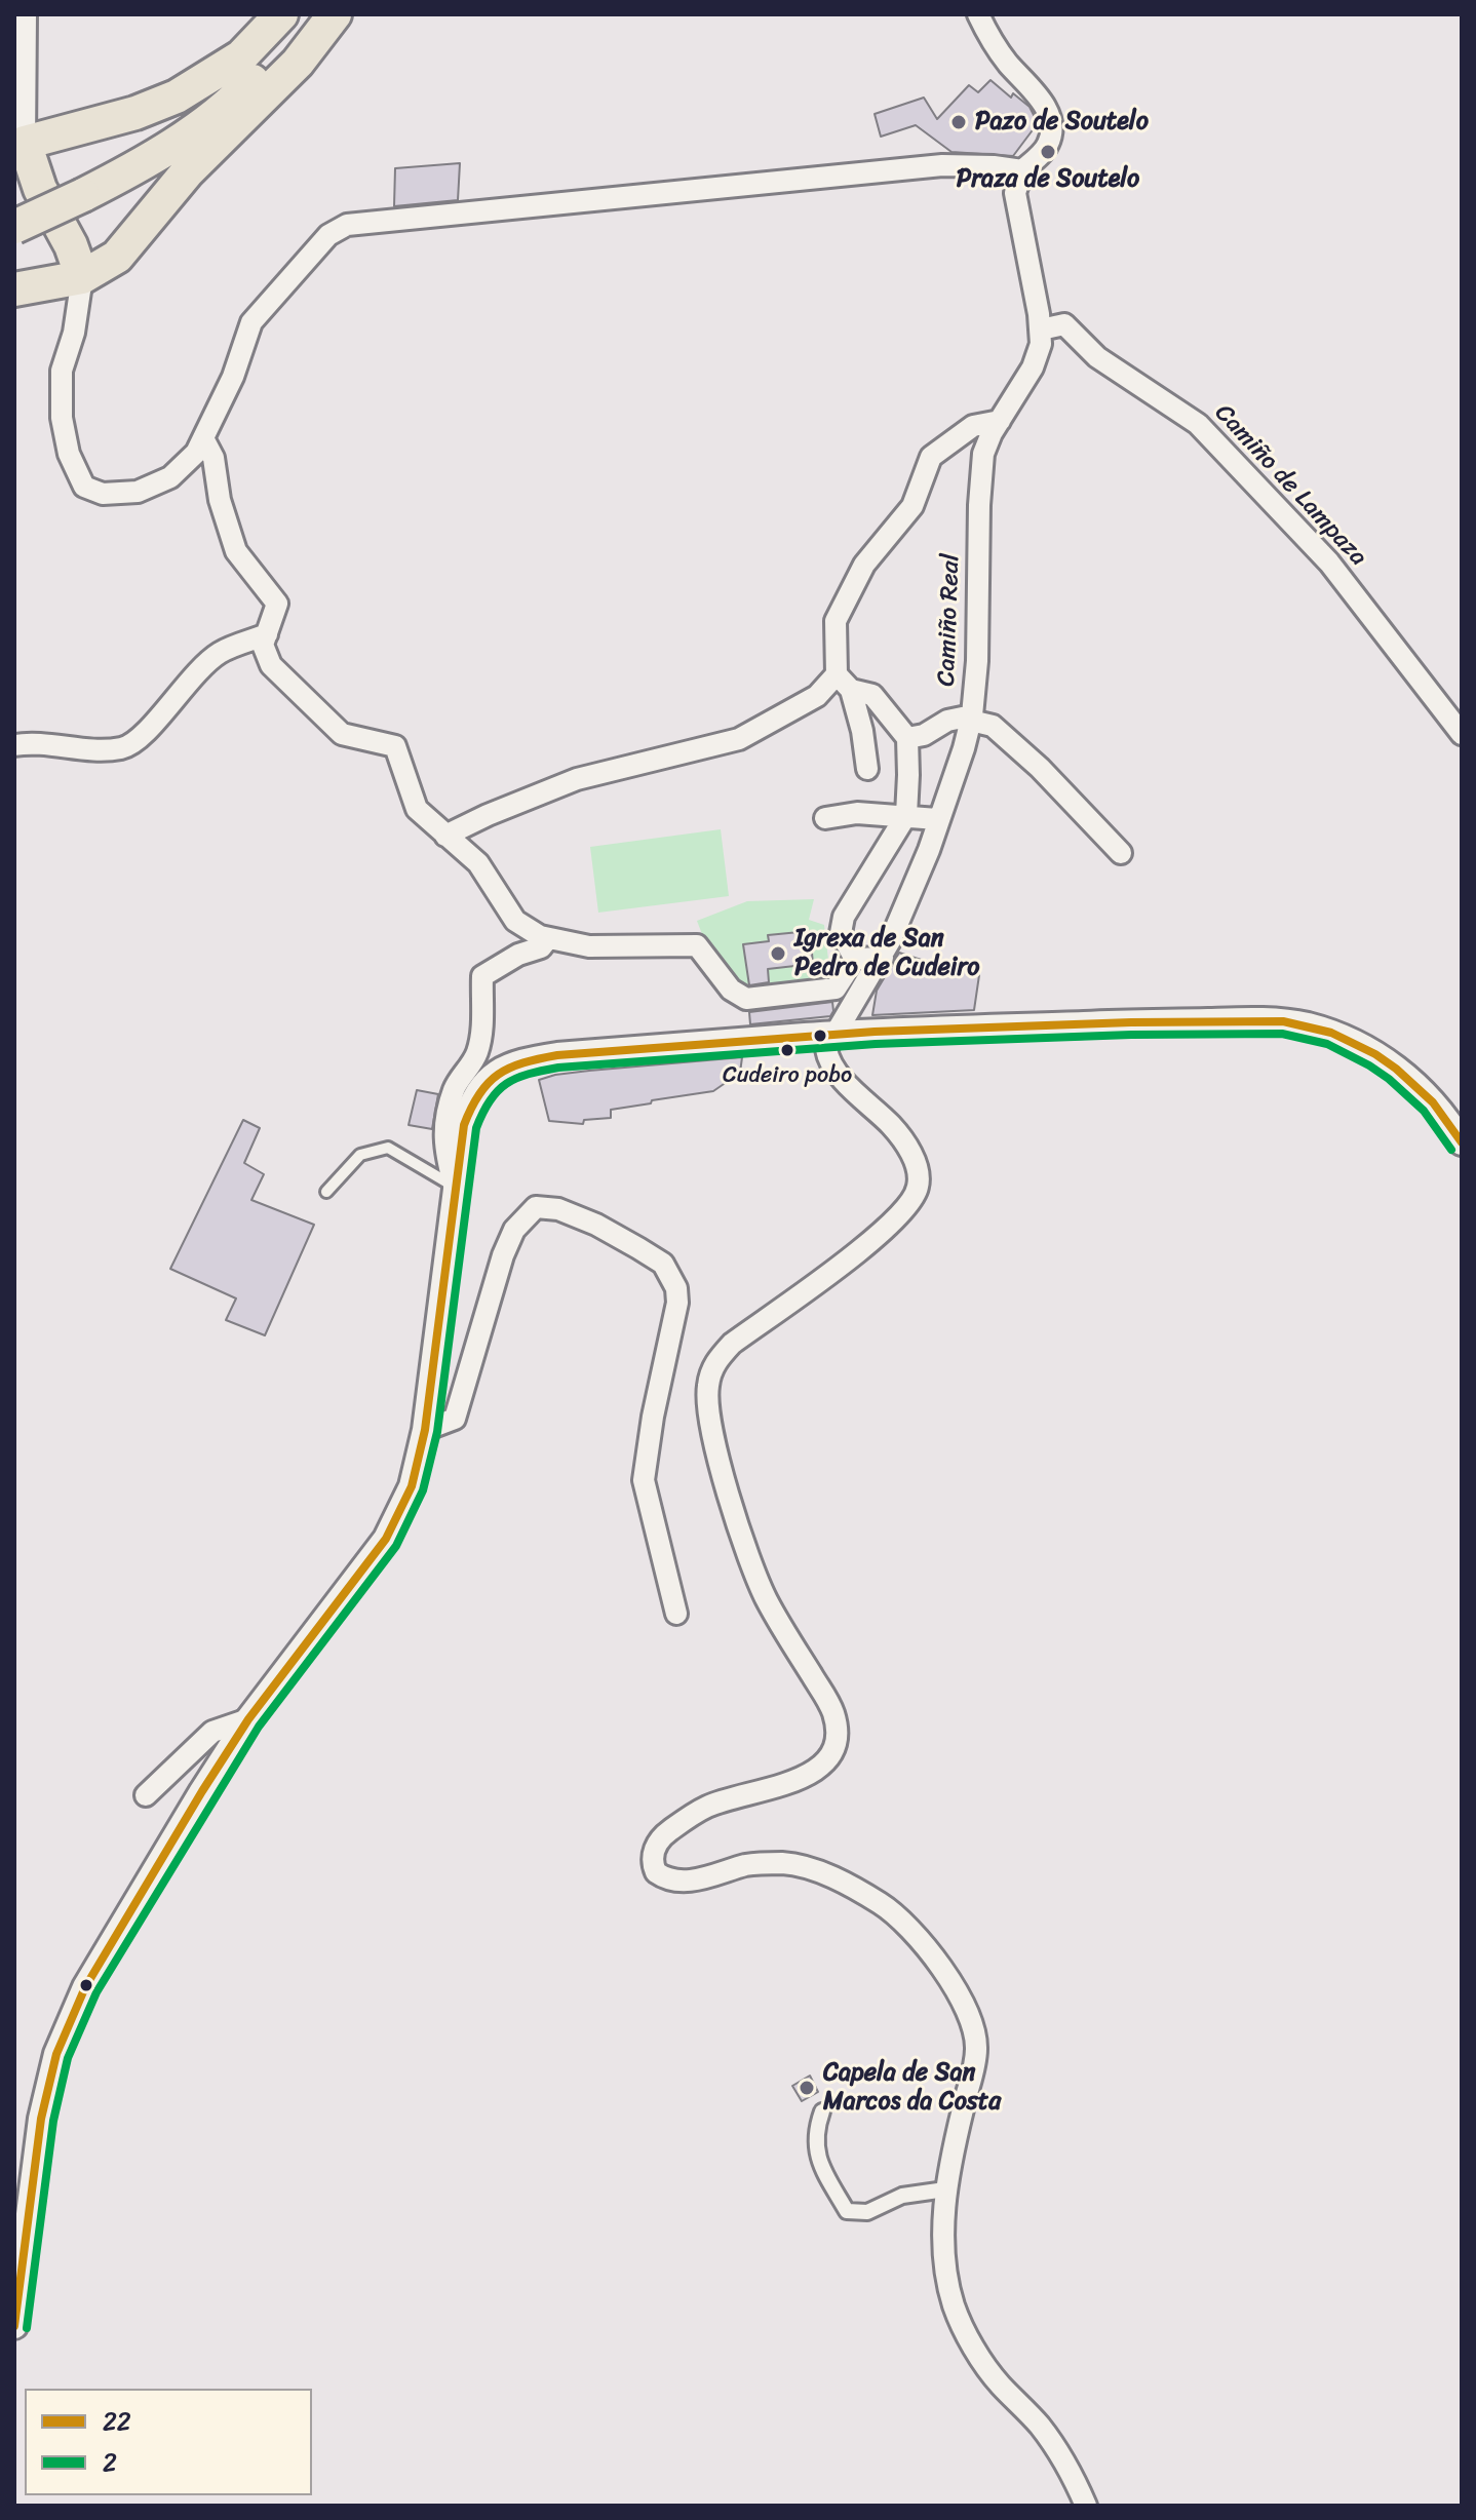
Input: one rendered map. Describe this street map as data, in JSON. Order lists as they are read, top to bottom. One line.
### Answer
{"streets":{"street":["Camiño de Lampaza","Camiño Real"]},"crossings":[["Camiño de Lampaza","Camiño Real"]],"places":["Pazo de Soutelo","Praza de Soutelo","Igrexa de San Pedro de Cudeiro","Cudeiro pobo","Capela de San Marcos da Costa"],"lines":["transit line 22","transit line 2"],"legend":["22","2"]}
